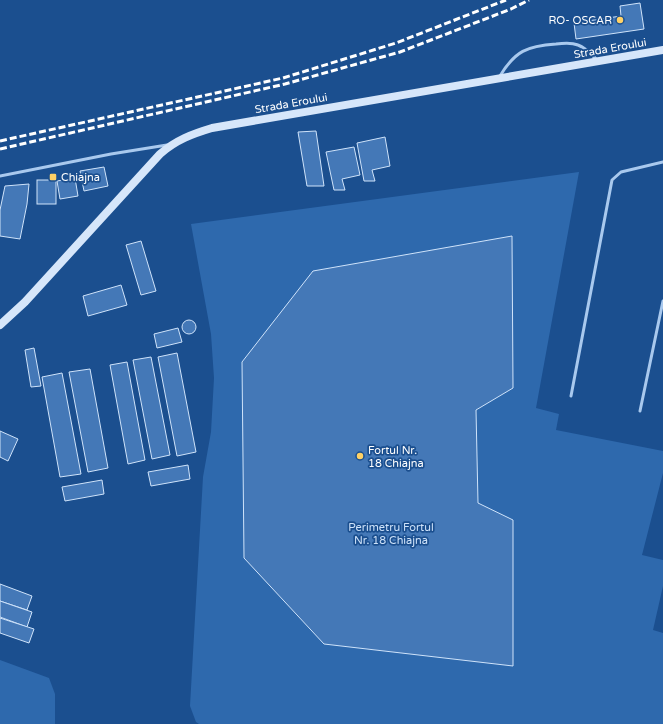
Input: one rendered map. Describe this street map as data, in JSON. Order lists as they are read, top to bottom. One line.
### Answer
{"streets":{"main road":["Strada Eroului"]},"parks":["Perimetru Fortul Nr. 18 Chiajna"],"places":{"other":["RO- OSCAR","Fortul Nr. 18 Chiajna"],"transit":["Chiajna"]}}
